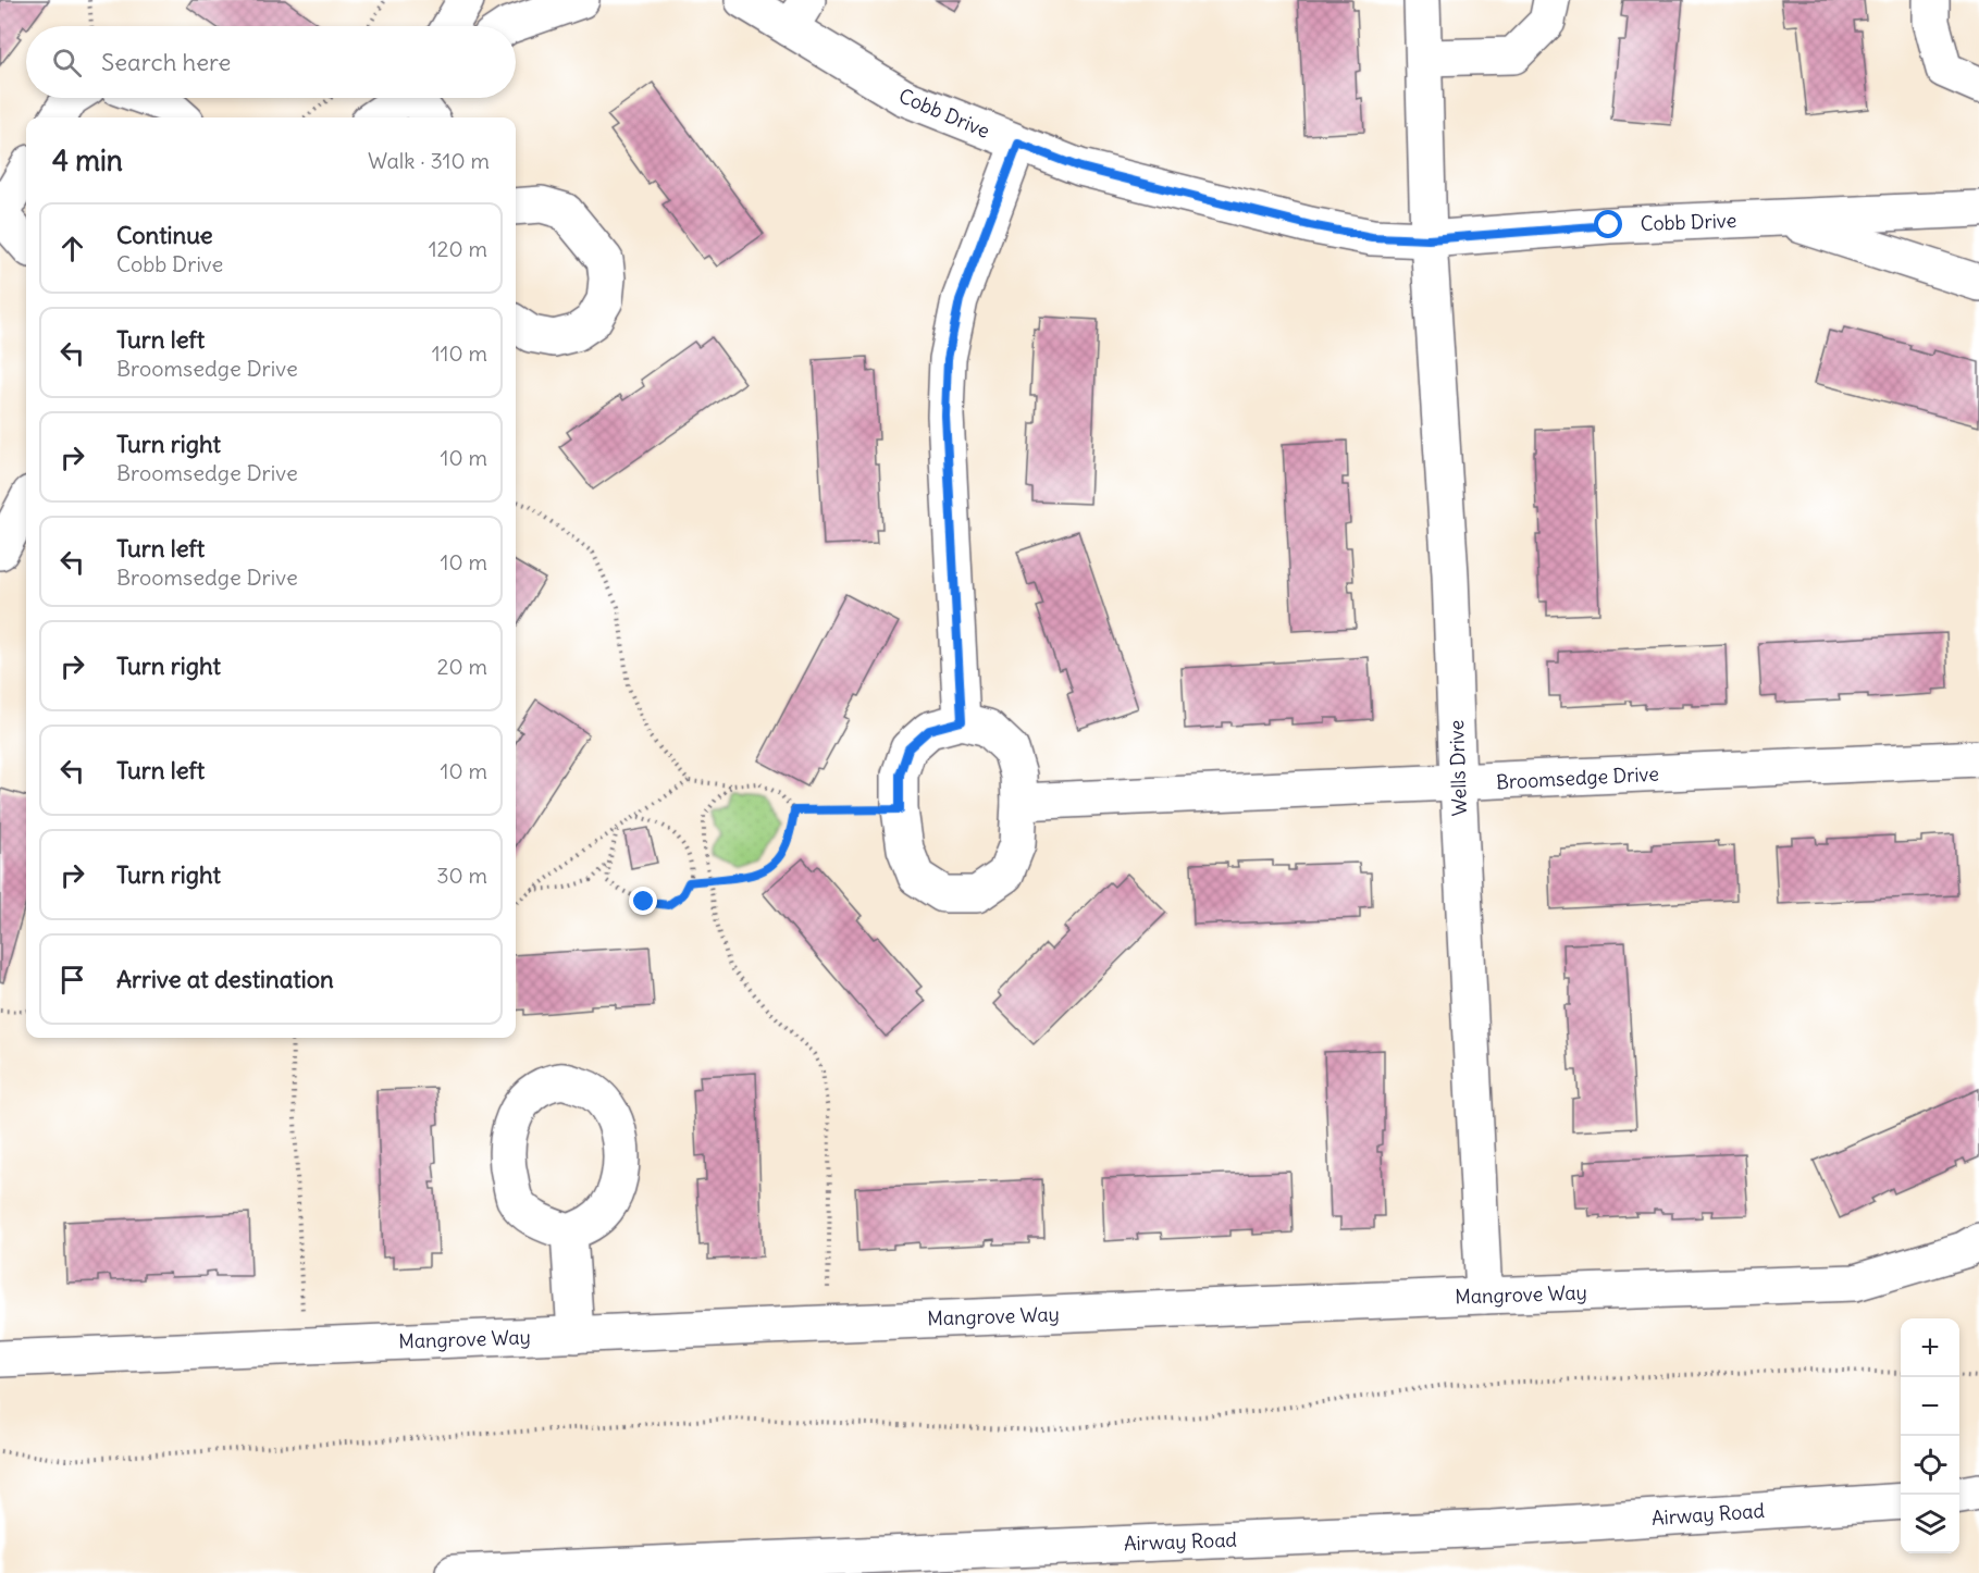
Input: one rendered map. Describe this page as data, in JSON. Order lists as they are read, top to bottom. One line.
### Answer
{"streets":{"street":["Cobb Drive","Wells Drive","Broomsedge Drive","Mangrove Way","Airway Road"]},"crossings":[["Cobb Drive","Wells Drive"],["Wells Drive","Broomsedge Drive"],["Wells Drive","Mangrove Way"]],"page":{"search":"Search here","heading":["4 min","Walk · 310 m"],"list":[["Continue","Cobb Drive","120 m"],["Turn left","Broomsedge Drive","110 m"],["Turn right","Broomsedge Drive","10 m"],["Turn left","Broomsedge Drive","10 m"],["Turn right","20 m"],["Turn left","10 m"],["Turn right","30 m"],"Arrive at destination"],"map_buttons":["+","−"]}}
